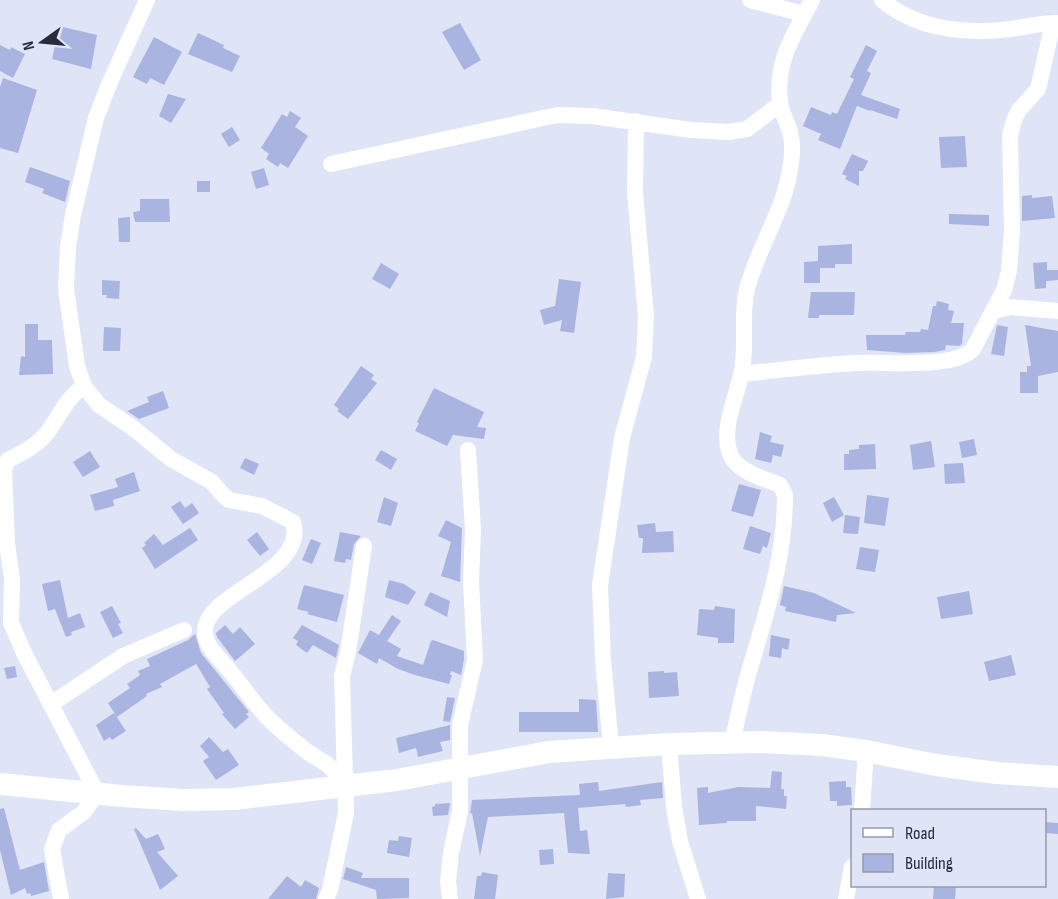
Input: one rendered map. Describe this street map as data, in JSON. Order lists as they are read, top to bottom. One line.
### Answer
{"legend":["Road","Building"],"north":"left"}
